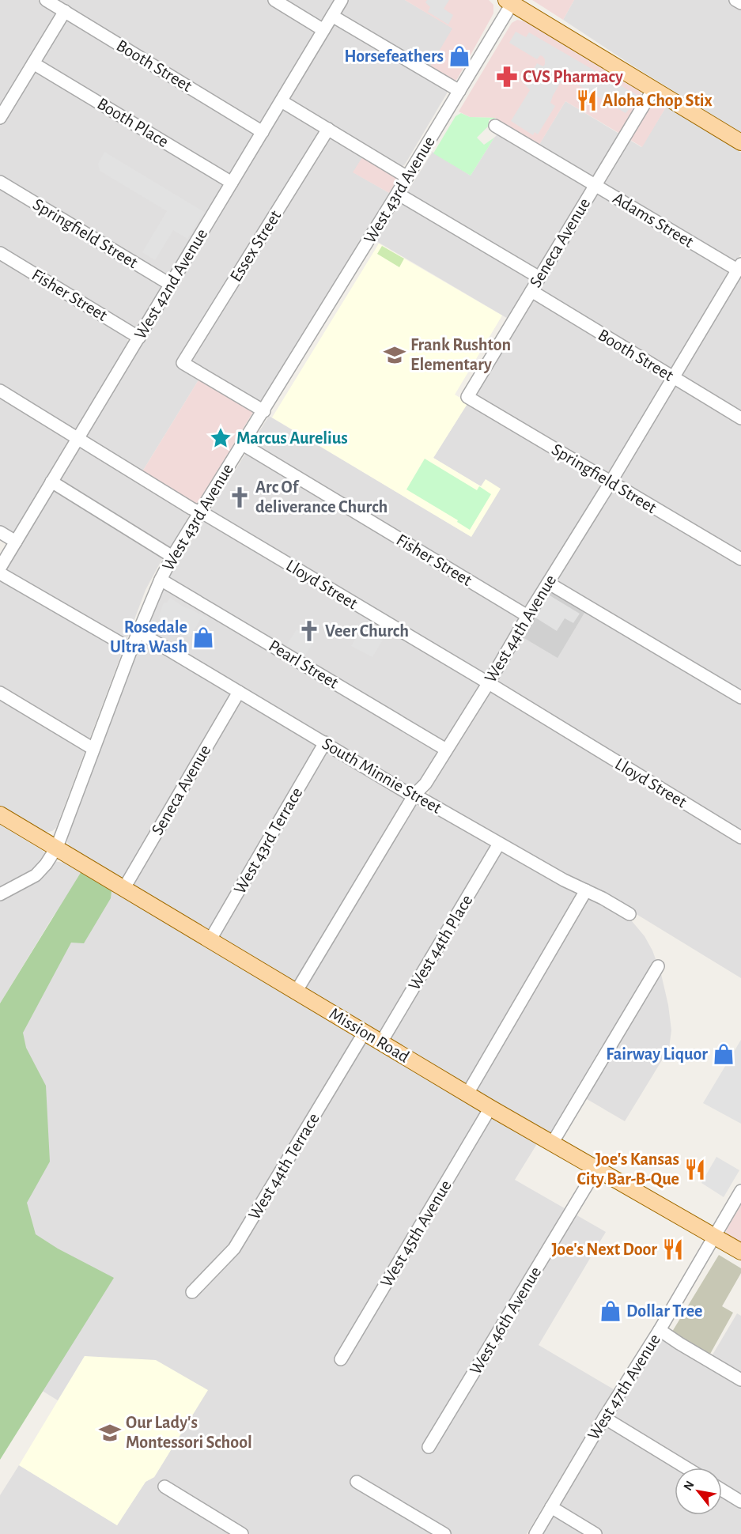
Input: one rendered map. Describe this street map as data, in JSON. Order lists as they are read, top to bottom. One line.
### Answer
{"streets":{"main road":["Mission Road"],"street":["Booth Street","Booth Place","West 43rd Avenue","Adams Street","Springfield Street","Seneca Avenue","Essex Street","West 42nd Avenue","Fisher Street","Lloyd Street","West 44th Avenue","Pearl Street","South Minnie Street","West 43rd Terrace","West 44th Place","West 44th Terrace","West 45th Avenue","West 46th Avenue","West 47th Avenue"]},"crossings":[["Booth Street","Seneca Avenue"],["Booth Street","West 42nd Avenue"],["Booth Street","West 44th Avenue"],["Booth Place","West 42nd Avenue"],["West 43rd Avenue","Essex Street"],["West 43rd Avenue","Fisher Street"],["West 43rd Avenue","Lloyd Street"],["West 43rd Avenue","Pearl Street"],["West 43rd Avenue","South Minnie Street"],["West 43rd Avenue","Mission Road"],["Adams Street","Seneca Avenue"],["Adams Street","West 44th Avenue"],["Springfield Street","Seneca Avenue"],["Springfield Street","West 42nd Avenue"],["Springfield Street","West 44th Avenue"],["Seneca Avenue","South Minnie Street"],["Seneca Avenue","Mission Road"],["West 42nd Avenue","Fisher Street"],["West 42nd Avenue","Lloyd Street"],["Fisher Street","West 44th Avenue"],["Lloyd Street","West 44th Avenue"],["West 44th Avenue","Pearl Street"],["West 44th Avenue","South Minnie Street"],["West 44th Avenue","Mission Road"],["South Minnie Street","West 43rd Terrace"],["South Minnie Street","West 44th Place"],["West 43rd Terrace","Mission Road"],["West 44th Place","Mission Road"],["Mission Road","West 44th Terrace"],["Mission Road","West 45th Avenue"],["Mission Road","West 46th Avenue"],["Mission Road","West 47th Avenue"]],"places":{"shop":["Horsefeathers","Rosedale Ultra Wash","Fairway Liquor","Dollar Tree"],"pharmacy":["CVS Pharmacy"],"restaurant":["Aloha Chop Stix","Joe's Kansas City Bar-B-Que","Joe's Next Door"],"school or university":["Frank Rushton Elementary","Our Lady's Montessori School"],"place":["Marcus Aurelius"],"church":["Arc Of deliverance Church","Veer Church"]},"north":"top left"}
